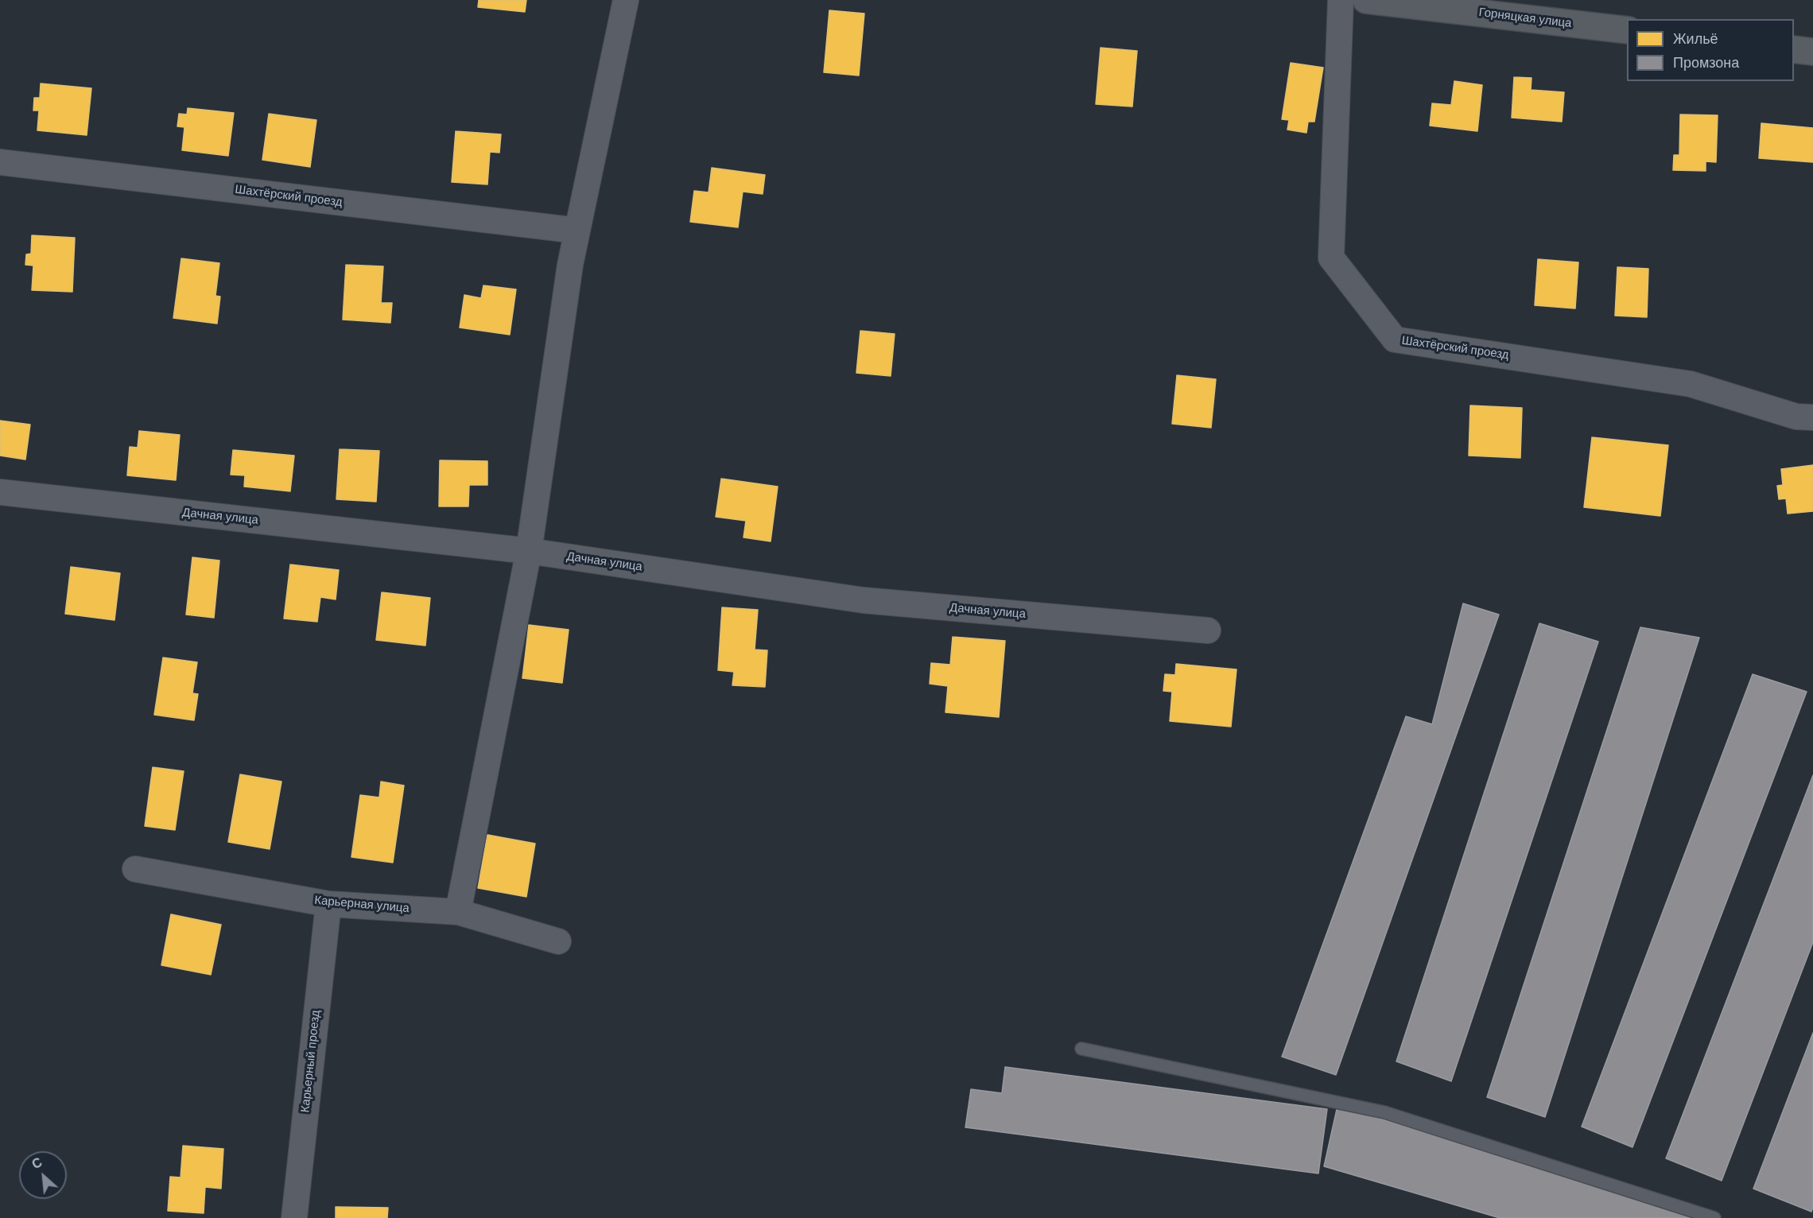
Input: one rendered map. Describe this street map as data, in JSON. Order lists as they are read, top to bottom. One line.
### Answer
{"streets":{"main road":["Горняцкая улица"],"street":["Шахтёрский проезд","Дачная улица","Карьерная улица","Карьерный проезд"]},"crossings":[["Карьерная улица","Карьерный проезд"]],"legend":["Жильё","Промзона"],"north":"top left"}
